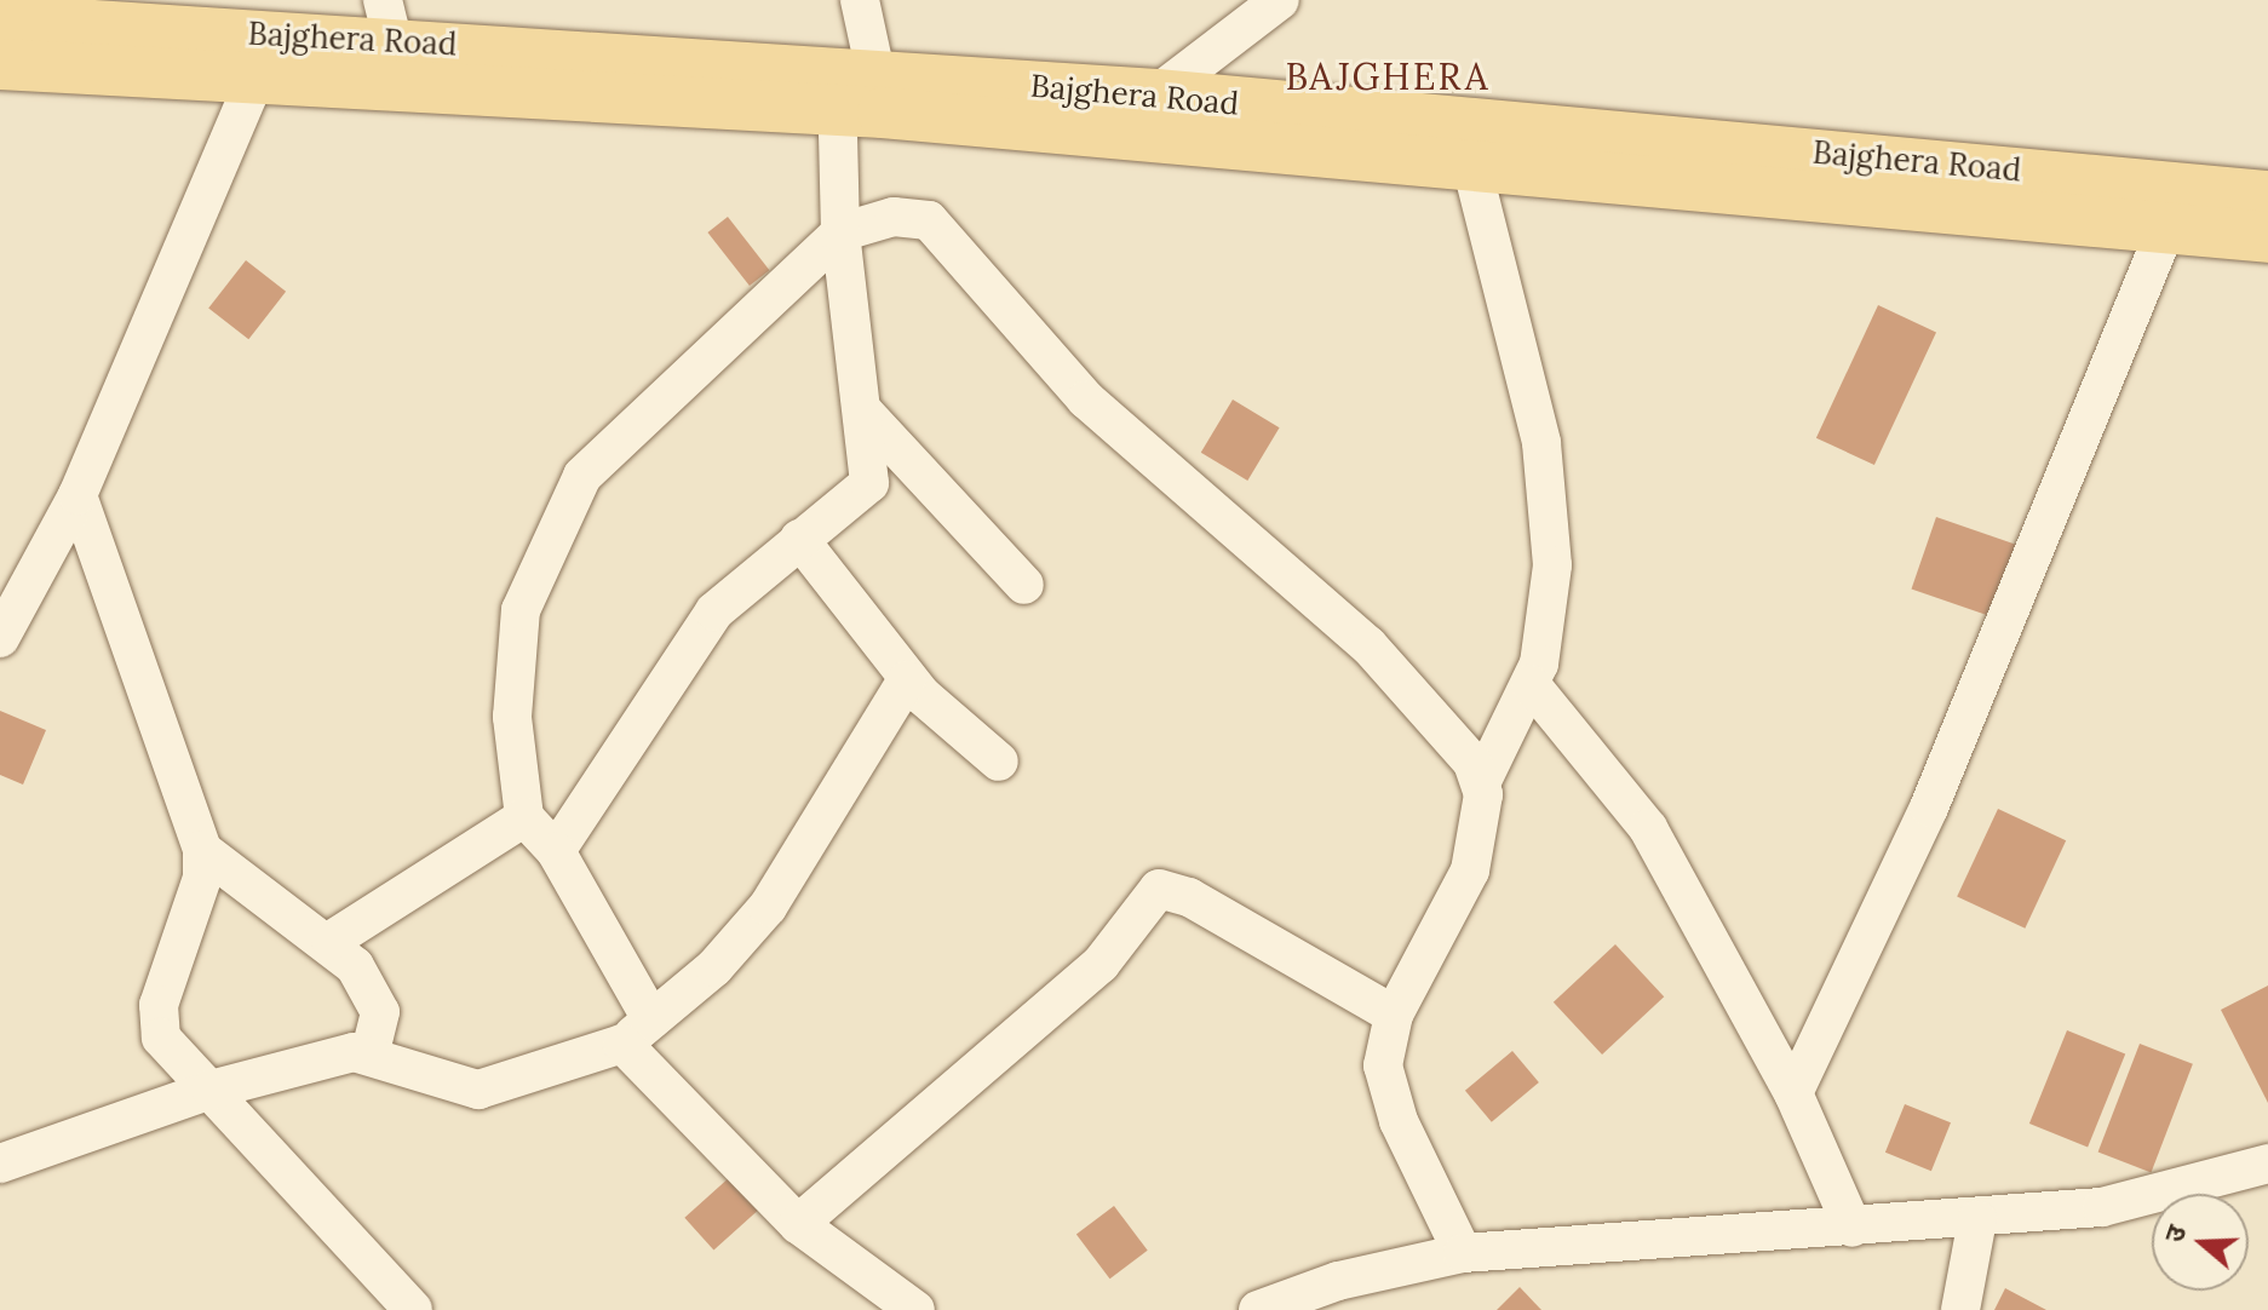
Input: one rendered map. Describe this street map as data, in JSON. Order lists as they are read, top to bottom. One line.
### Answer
{"streets":{"main road":["Bajghera Road"]},"districts":["BAJGHERA"],"north":"left"}
